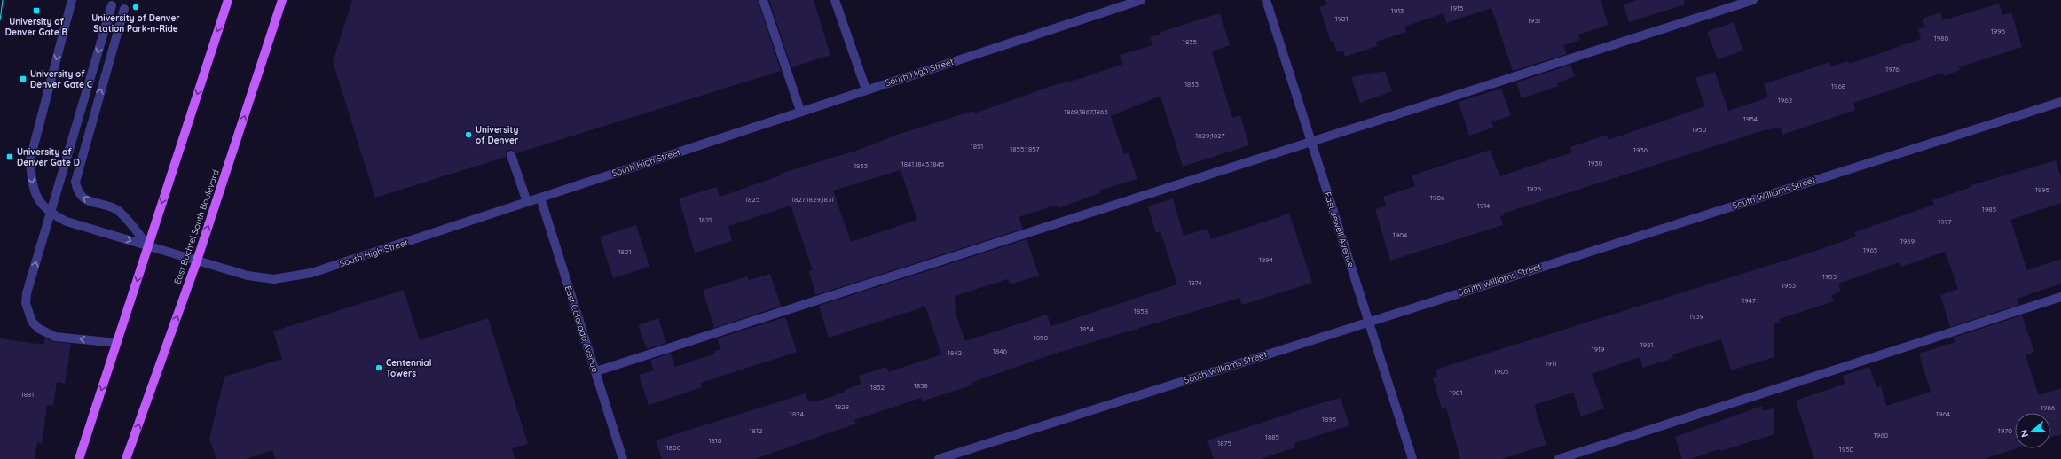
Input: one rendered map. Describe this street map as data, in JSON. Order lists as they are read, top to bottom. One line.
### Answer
{"streets":{"main road":["East Buchtel South Boulevard"],"street":["South High Street","South Williams Street","East Jewell Avenue","East Colorado Avenue"]},"crossings":[["South High Street","East Buchtel South Boulevard"],["South High Street","East Colorado Avenue"],["South Williams Street","East Jewell Avenue"]],"places":{"other":["University of Denver Station Park-n-Ride","University of Denver","Centennial Towers"],"transit":["University of Denver Gate B","University of Denver Gate C","University of Denver Gate D"]},"house_numbers":["1915","1913","1901","1931","1996","1980","1835","1976","1833","1968","1962","1869,1867,1865","1954","1950","1829;1827","1851","1855;1857","1936","1930","1841,1843,1845","1833","1926","1995","1906","1825","1827,1829,1831","1914","1985","1821","1977","1904","1969","1965","1801","1894","1955","1874","1953","1947","1858","1939","1854","1850","1921","1919","1846","1842","1911","1905","1838","1832","1901","1881","1828","1986","1824","1964","1895","1812","1970","1960","1885","1810","1875","1800","1950"],"north":"left"}
